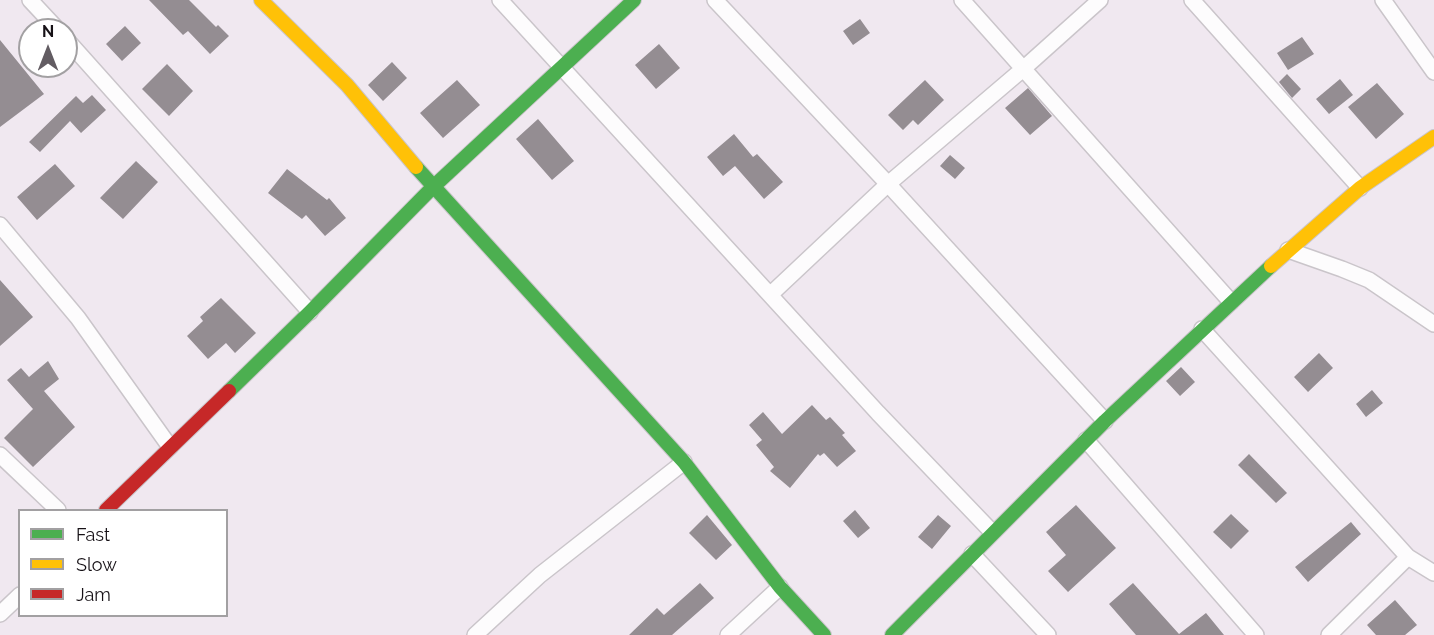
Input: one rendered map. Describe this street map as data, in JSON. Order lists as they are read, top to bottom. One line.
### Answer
{"legend":["Fast","Slow","Jam"],"north":"top"}
